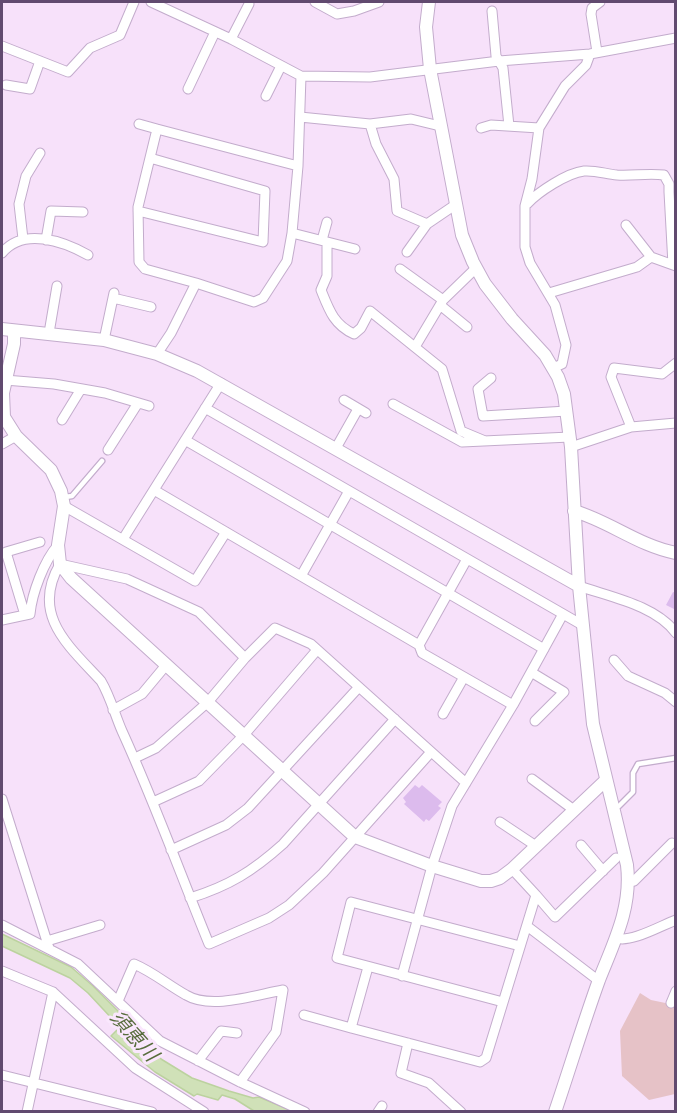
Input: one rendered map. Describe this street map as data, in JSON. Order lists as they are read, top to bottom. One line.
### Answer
{"water":["須恵川"]}
